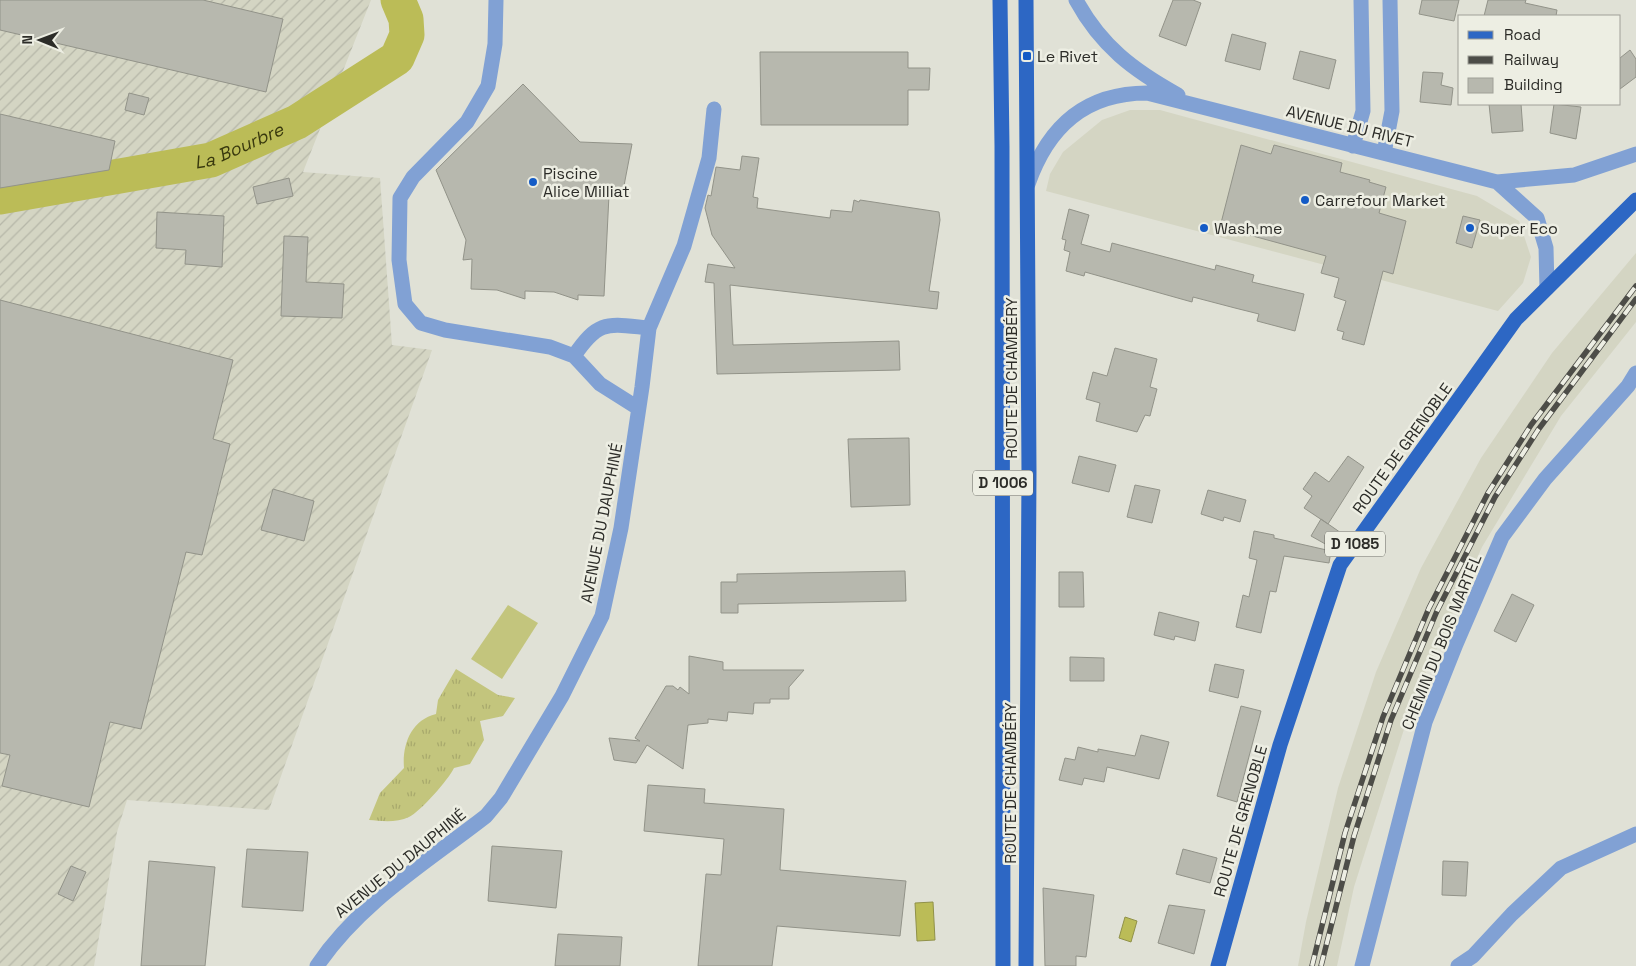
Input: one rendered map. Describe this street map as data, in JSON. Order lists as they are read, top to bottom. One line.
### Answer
{"streets":{"main road":["ROUTE DE CHAMBÉRY","ROUTE DE GRENOBLE","D 1006","D 1085"],"street":["AVENUE DU RIVET","AVENUE DU DAUPHINÉ","CHEMIN DU BOIS MARTEL"]},"crossings":[["AVENUE DU RIVET","ROUTE DE CHAMBÉRY"],["AVENUE DU RIVET","ROUTE DE GRENOBLE"]],"water":["La Bourbre"],"places":{"transit":["Le Rivet"],"other":["Piscine Alice Milliat","Carrefour Market","Wash.me","Super Eco"]},"legend":["Road","Railway","Building"],"north":"left"}
